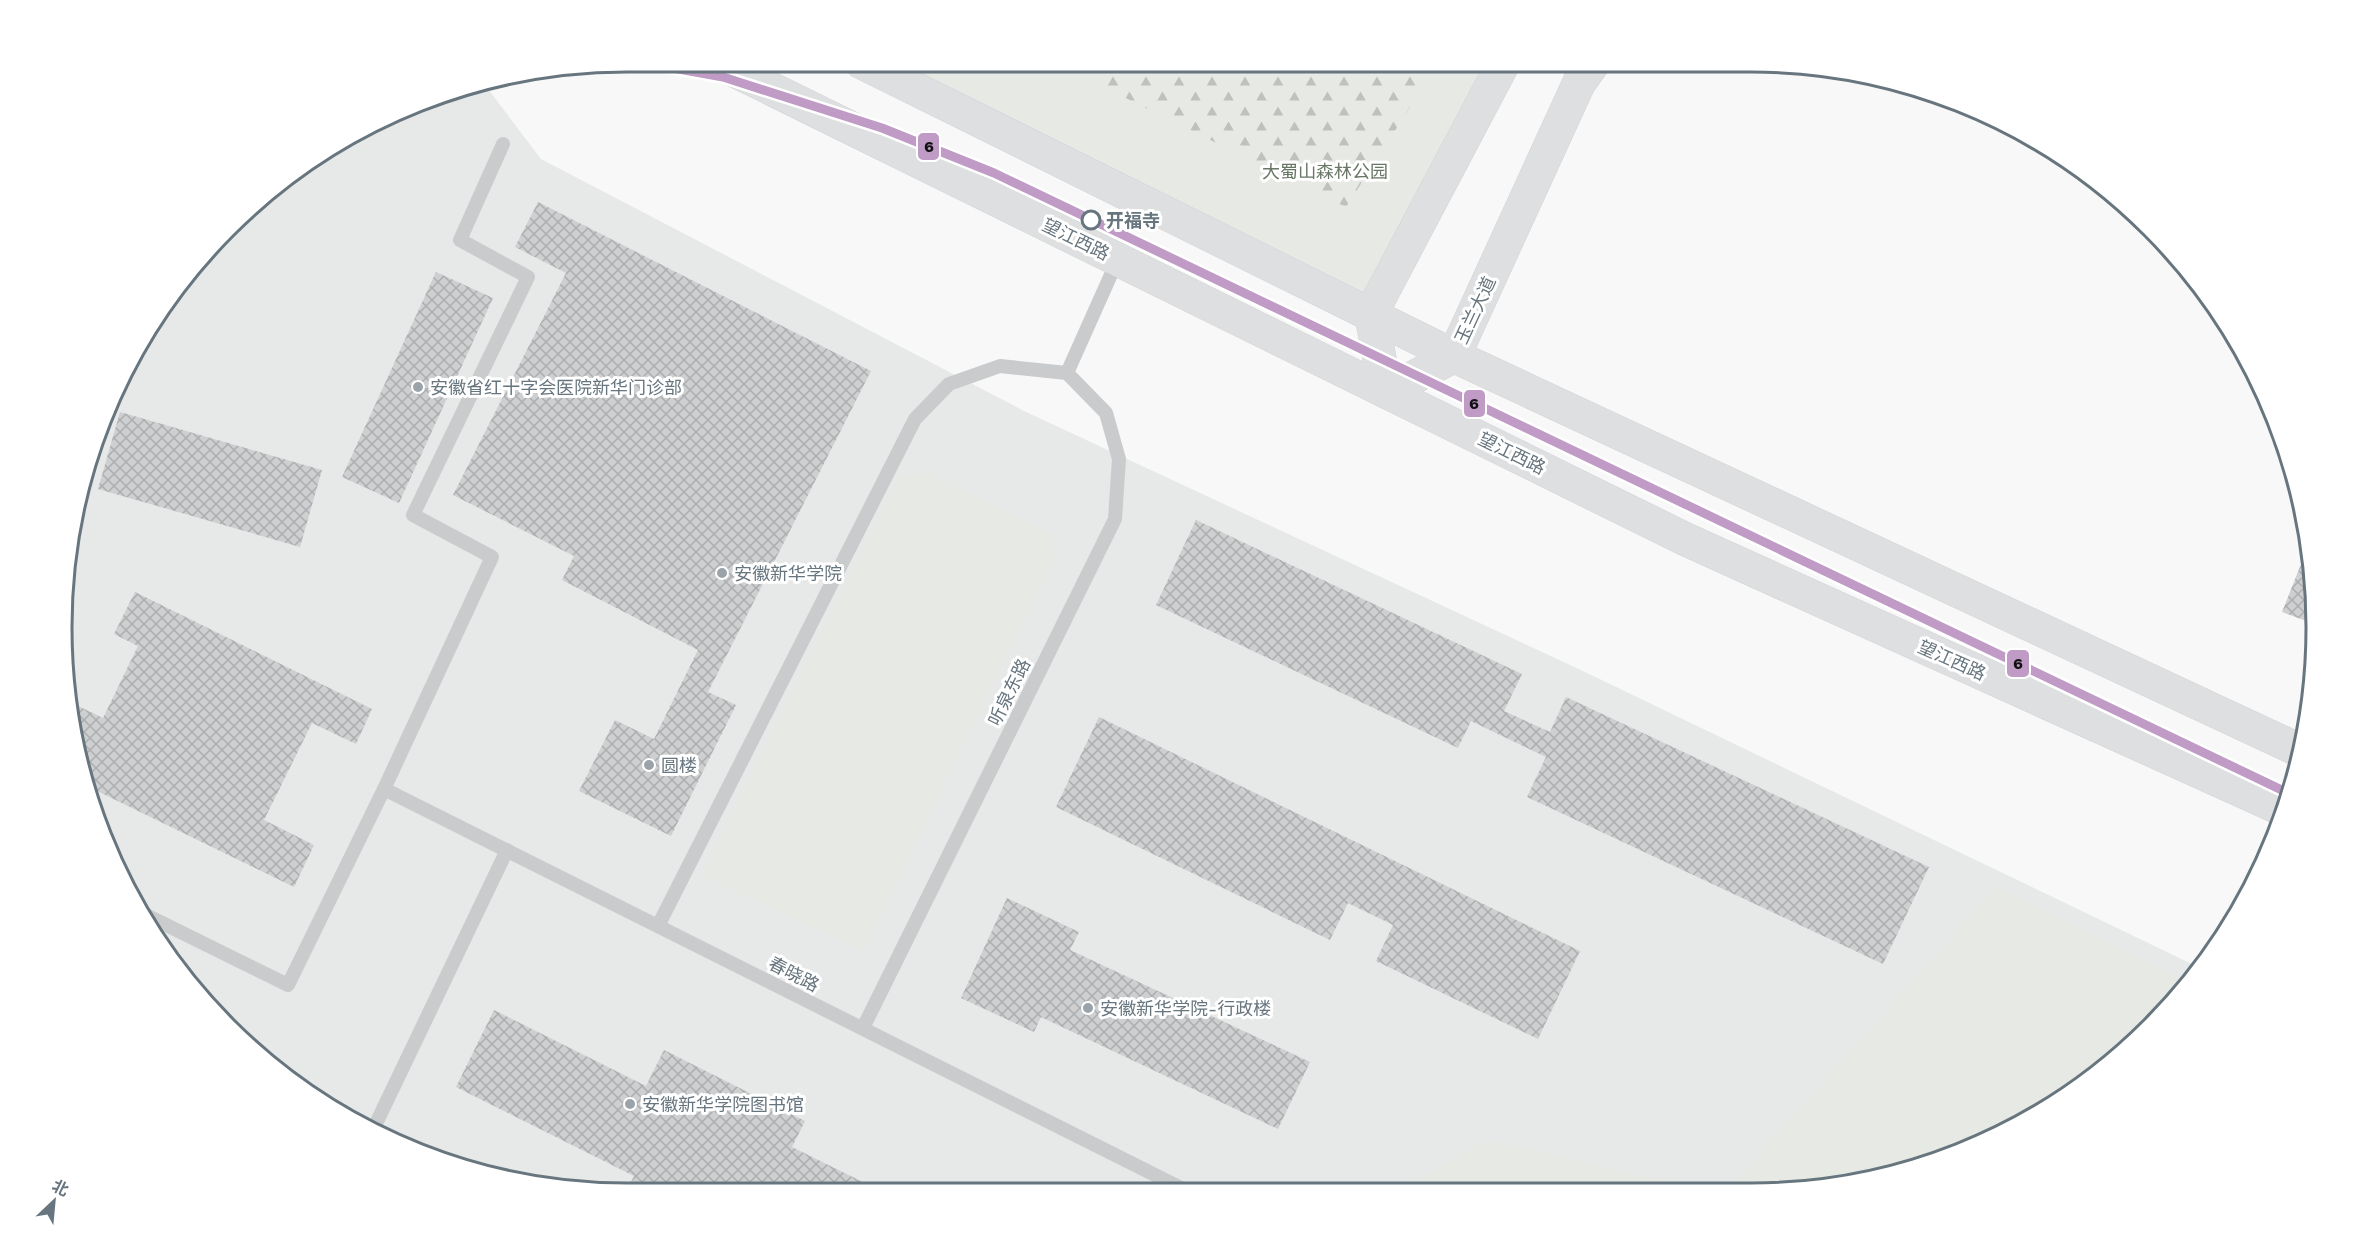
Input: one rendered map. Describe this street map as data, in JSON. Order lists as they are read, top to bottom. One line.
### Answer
{"streets":{"main road":["望江西路","玉兰大道"],"lane":["听泉东路","春晓路"]},"crossings":[["望江西路","玉兰大道"],["听泉东路","春晓路"]],"parks":["大蜀山森林公园"],"places":["开福寺","安徽省红十字会医院新华门诊部","安徽新华学院","圆楼","安徽新华学院-行政楼","安徽新华学院图书馆"],"lines":["transit line 6"],"north":"top right"}
